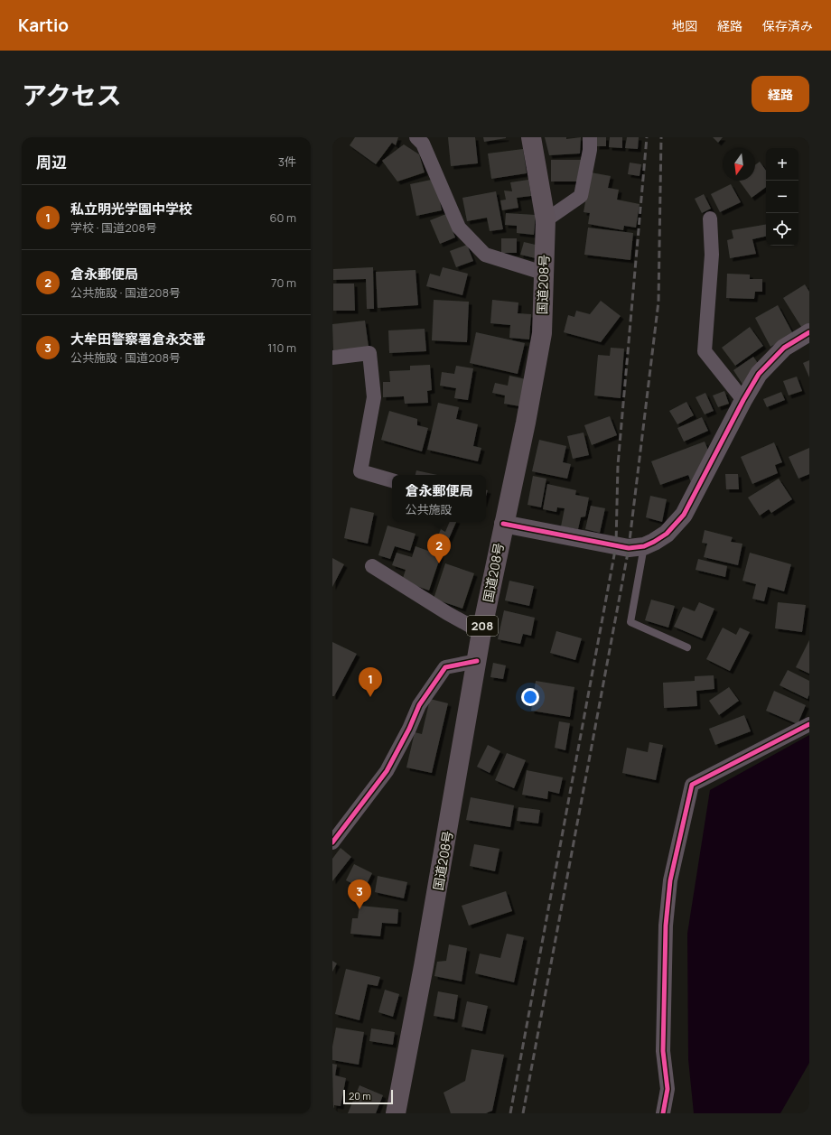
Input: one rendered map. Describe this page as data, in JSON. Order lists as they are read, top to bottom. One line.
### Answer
{"streets":{"highway":["国道208号","208"]},"scale_bar":"20 m","north":"bottom","page":{"header":"Kartio","nav":["地図","経路","保存済み"],"title":"アクセス","buttons":"経路","heading":["周辺","3件"],"map_buttons":["+","−"],"list":[{"mark":"1","name":"私立明光学園中学校","note":"学校 · 国道208号","value":"60 m"},{"mark":"2","name":"倉永郵便局","note":"公共施設 · 国道208号","value":"70 m"},{"mark":"3","name":"大牟田警察署倉永交番","note":"公共施設 · 国道208号","value":"110 m"}],"popup":["倉永郵便局","公共施設"],"pins":["2","1","3"],"scale":"20 m"}}
